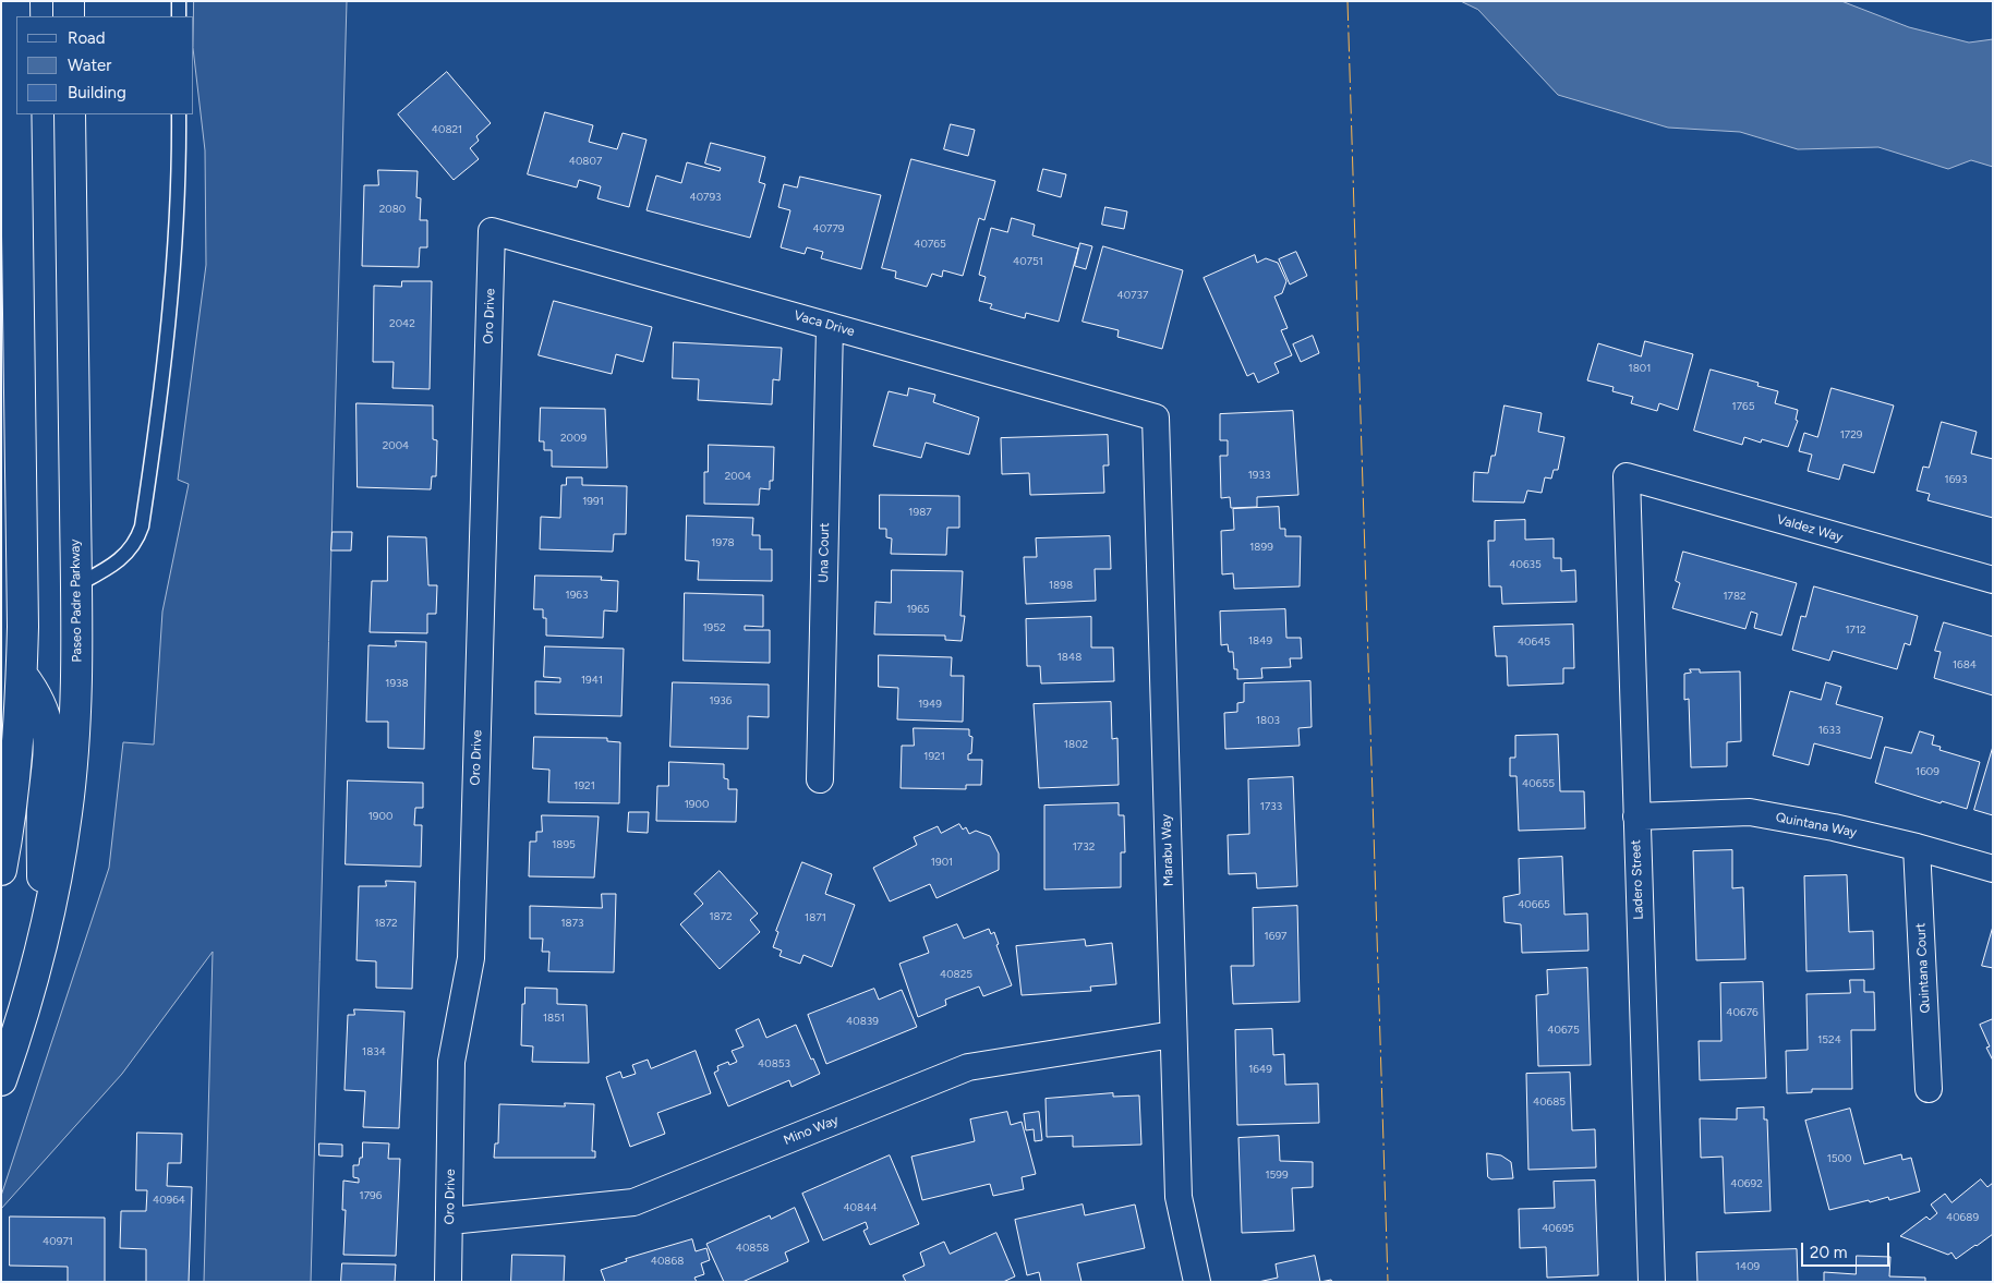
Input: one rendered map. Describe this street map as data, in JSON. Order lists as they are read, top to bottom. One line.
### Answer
{"streets":{"main road":["Paseo Padre Parkway"],"street":["Oro Drive","Vaca Drive","Valdez Way","Una Court","Quintana Way","Marabu Way","Ladero Street","Quintana Court","Mino Way"]},"crossings":[["Oro Drive","Vaca Drive"],["Oro Drive","Mino Way"],["Vaca Drive","Una Court"],["Vaca Drive","Marabu Way"],["Valdez Way","Ladero Street"],["Quintana Way","Ladero Street"],["Quintana Way","Quintana Court"],["Marabu Way","Mino Way"]],"house_numbers":["40821","40807","40793","2080","40779","40765","40751","40737","2042","1801","1765","1729","2009","2004","1933","2004","1693","1991","1987","1978","1899","40635","1898","1963","1782","1965","1952","1712","1849","40645","1848","1684","1941","1938","1936","1949","1803","1633","1802","1921","1609","40655","1921","1900","1733","1900","1895","1732","1901","40665","1872","1871","1872","1873","1697","40825","40676","1851","40839","40675","1524","1834","40853","1649","40685","1500","1599","40692","1796","40964","40844","40689","40695","40971","40858","40868","1409"],"legend":["Road","Water","Building"],"scale_bar":"20 m"}
